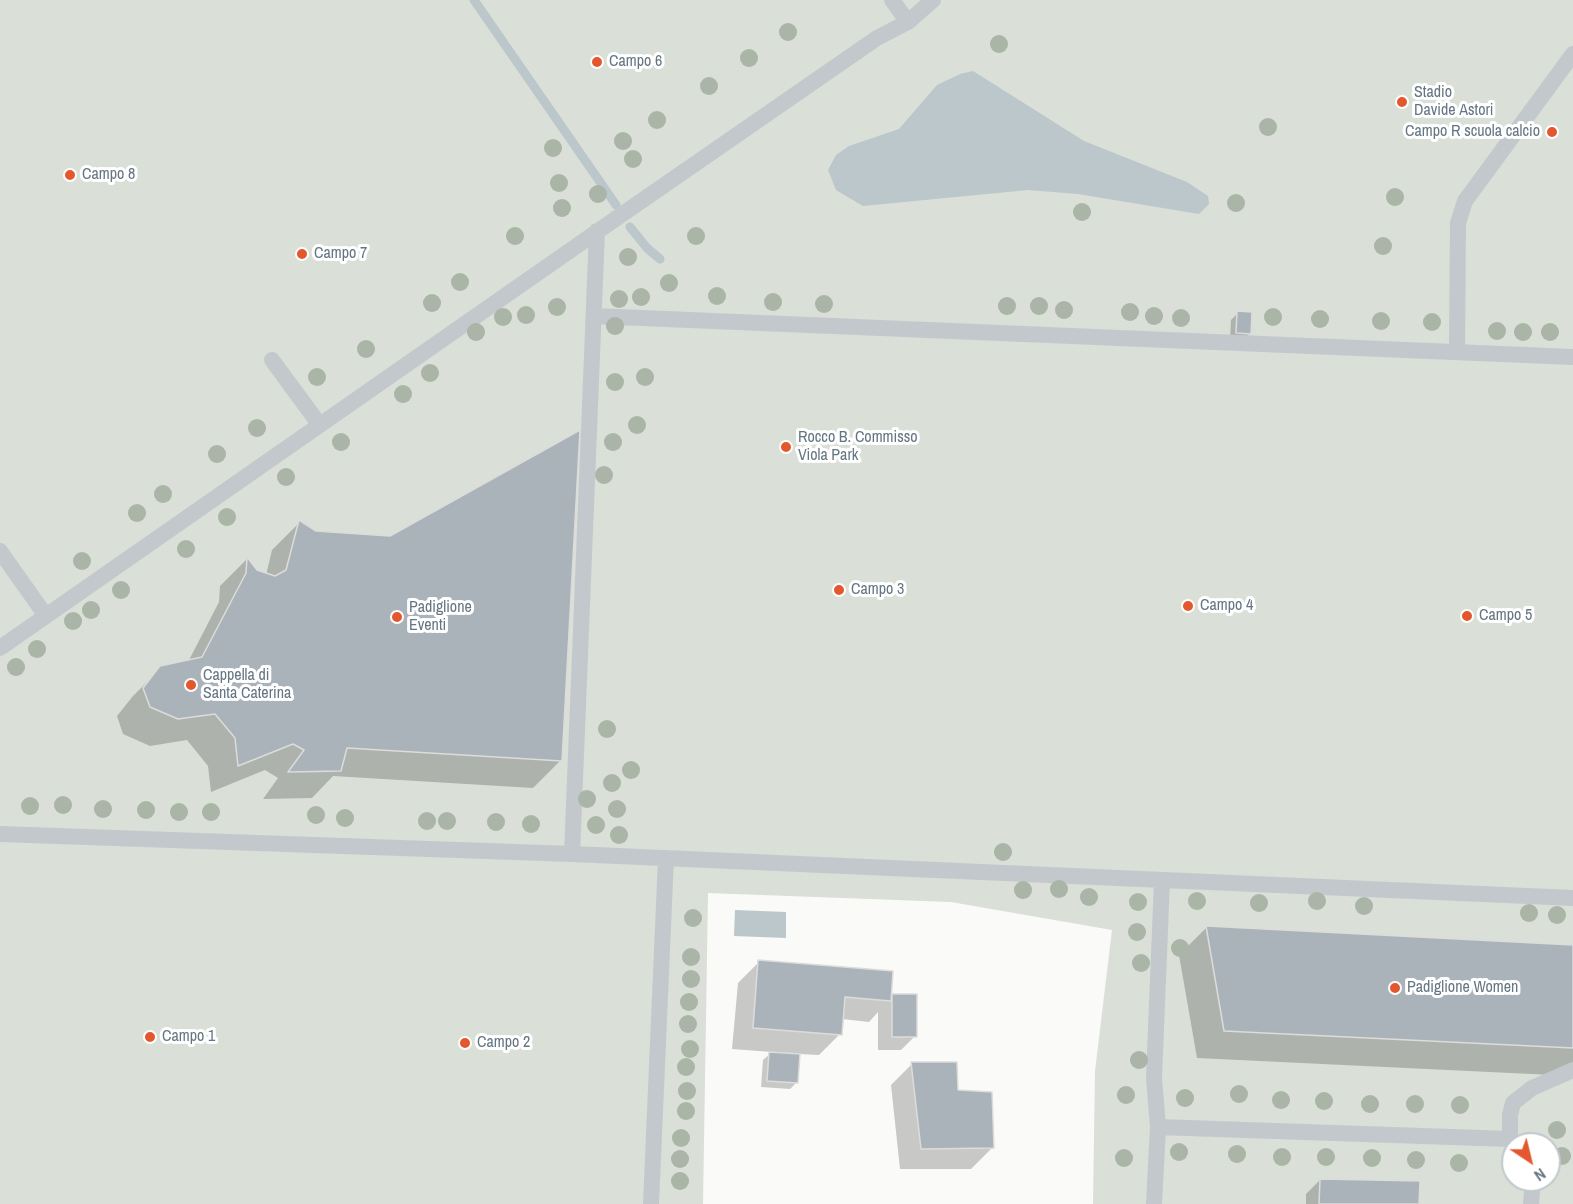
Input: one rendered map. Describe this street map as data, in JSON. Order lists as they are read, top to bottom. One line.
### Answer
{"places":["Campo 6","Stadio Davide Astori","Campo R scuola calcio","Campo 8","Campo 7","Rocco B. Commisso Viola Park","Campo 3","Campo 4","Campo 5","Padiglione Eventi","Cappella di Santa Caterina","Padiglione Women","Campo 1","Campo 2"],"north":"bottom right"}
